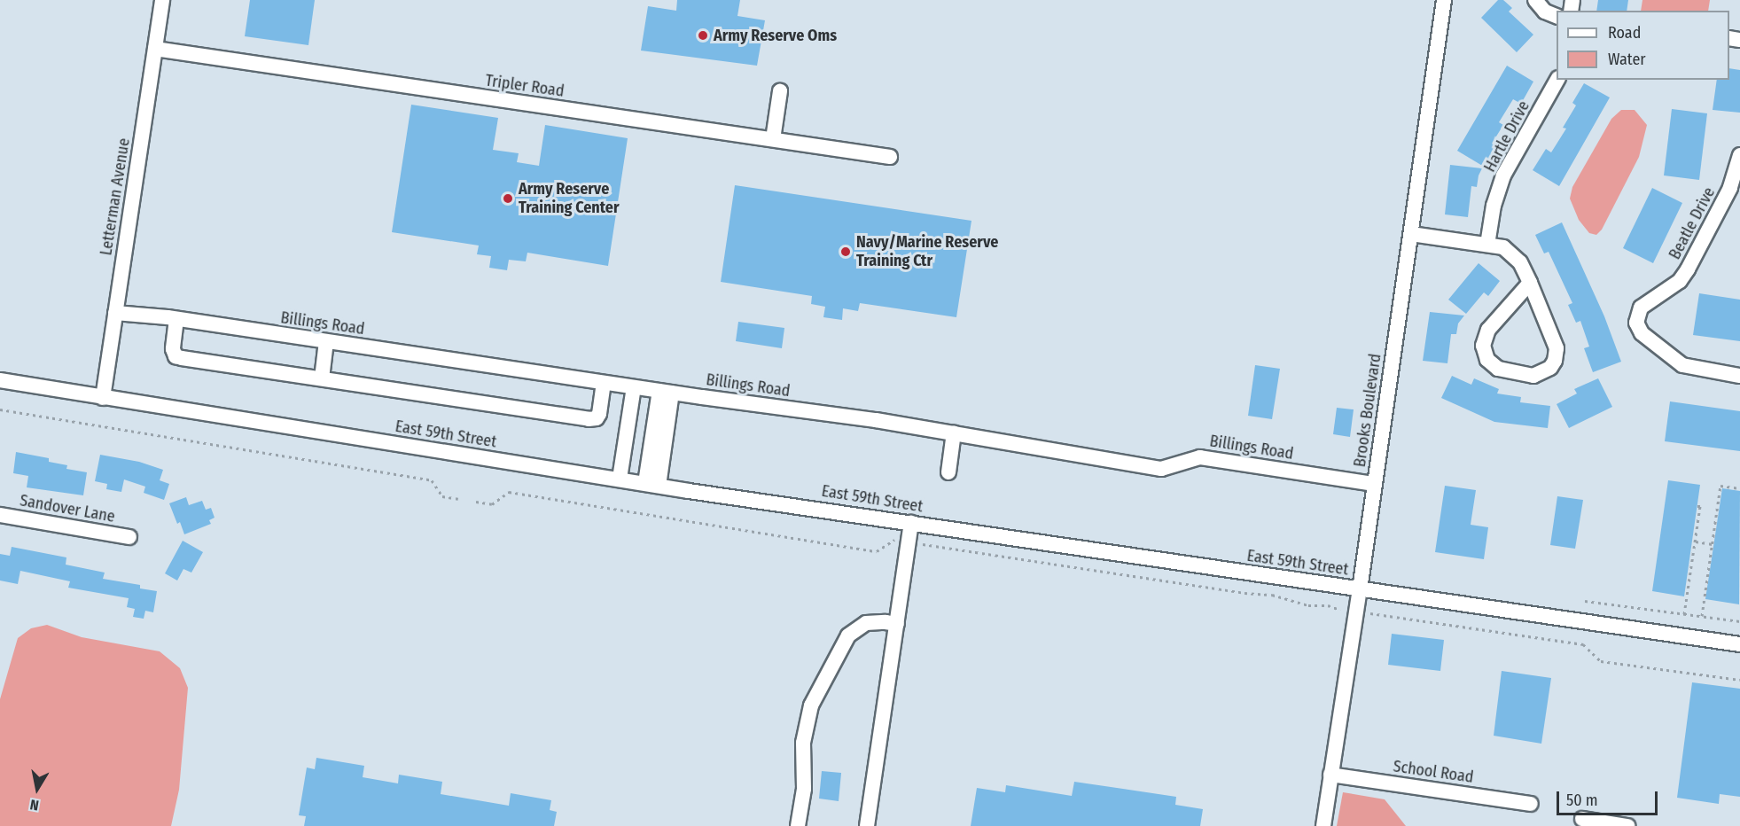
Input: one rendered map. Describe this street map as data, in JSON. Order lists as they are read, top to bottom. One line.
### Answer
{"streets":{"street":["Tripler Road","Hartle Drive","Letterman Avenue","Beatle Drive","Billings Road","Brooks Boulevard","East 59th Street","Sandover Lane","School Road"]},"crossings":[["Tripler Road","Letterman Avenue"],["Letterman Avenue","Billings Road"],["Letterman Avenue","East 59th Street"],["Billings Road","Brooks Boulevard"],["Brooks Boulevard","East 59th Street"],["Brooks Boulevard","School Road"]],"places":["Army Reserve Oms","Army Reserve Training Center","Navy/Marine Reserve Training Ctr"],"legend":["Road","Water"],"scale_bar":"50 m","north":"bottom"}
